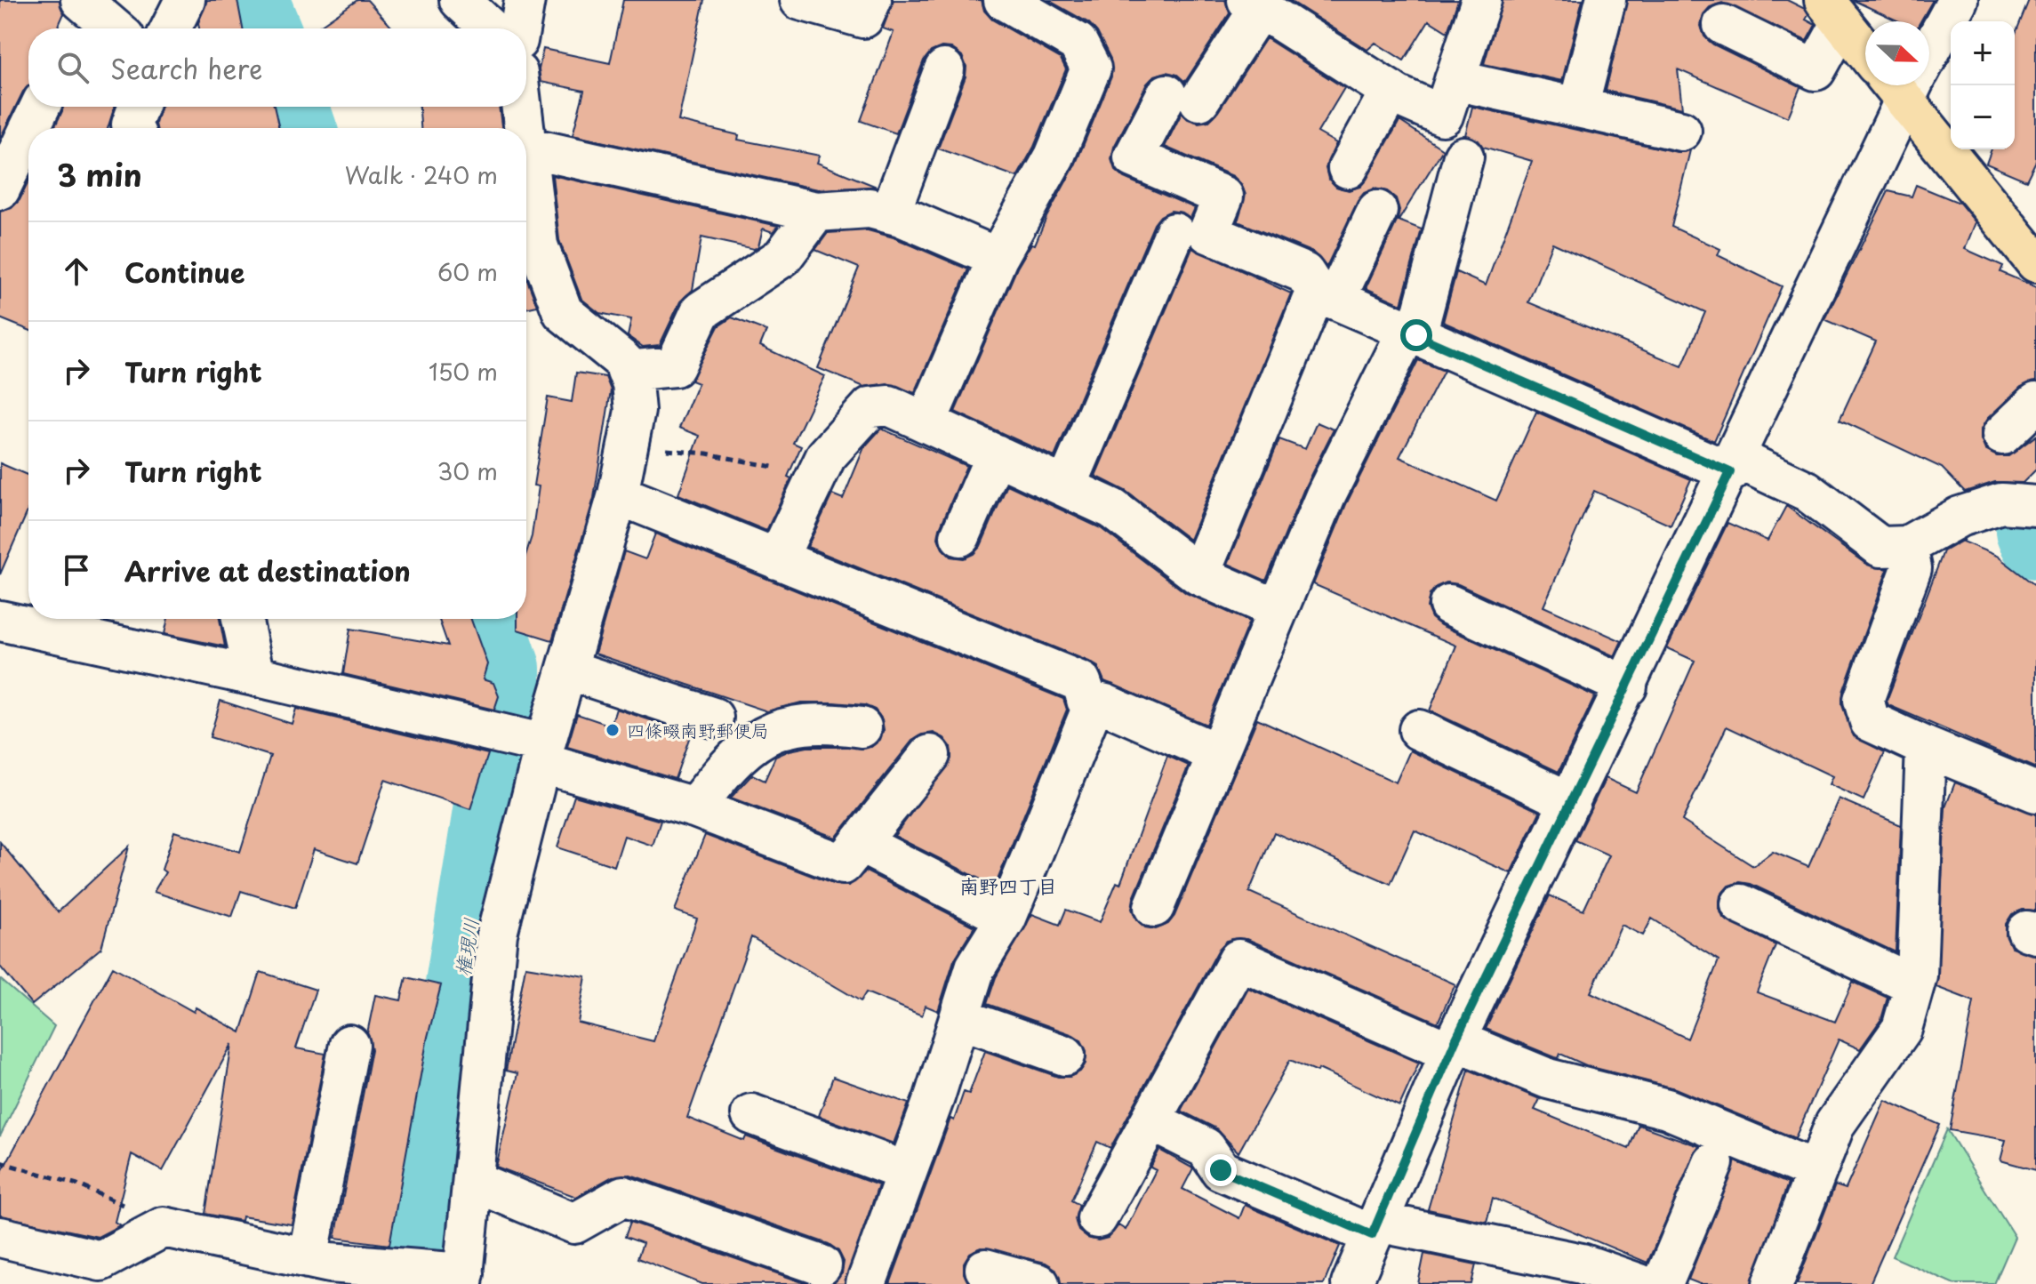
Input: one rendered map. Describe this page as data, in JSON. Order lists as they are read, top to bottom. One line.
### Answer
{"districts":["南野四丁目"],"water":["権現川"],"places":["四條畷南野郵便局"],"north":"right","page":{"map_buttons":["+","−"],"search":"Search here","heading":["3 min","Walk · 240 m"],"list":[["Continue","60 m"],["Turn right","150 m"],["Turn right","30 m"],"Arrive at destination"]}}
